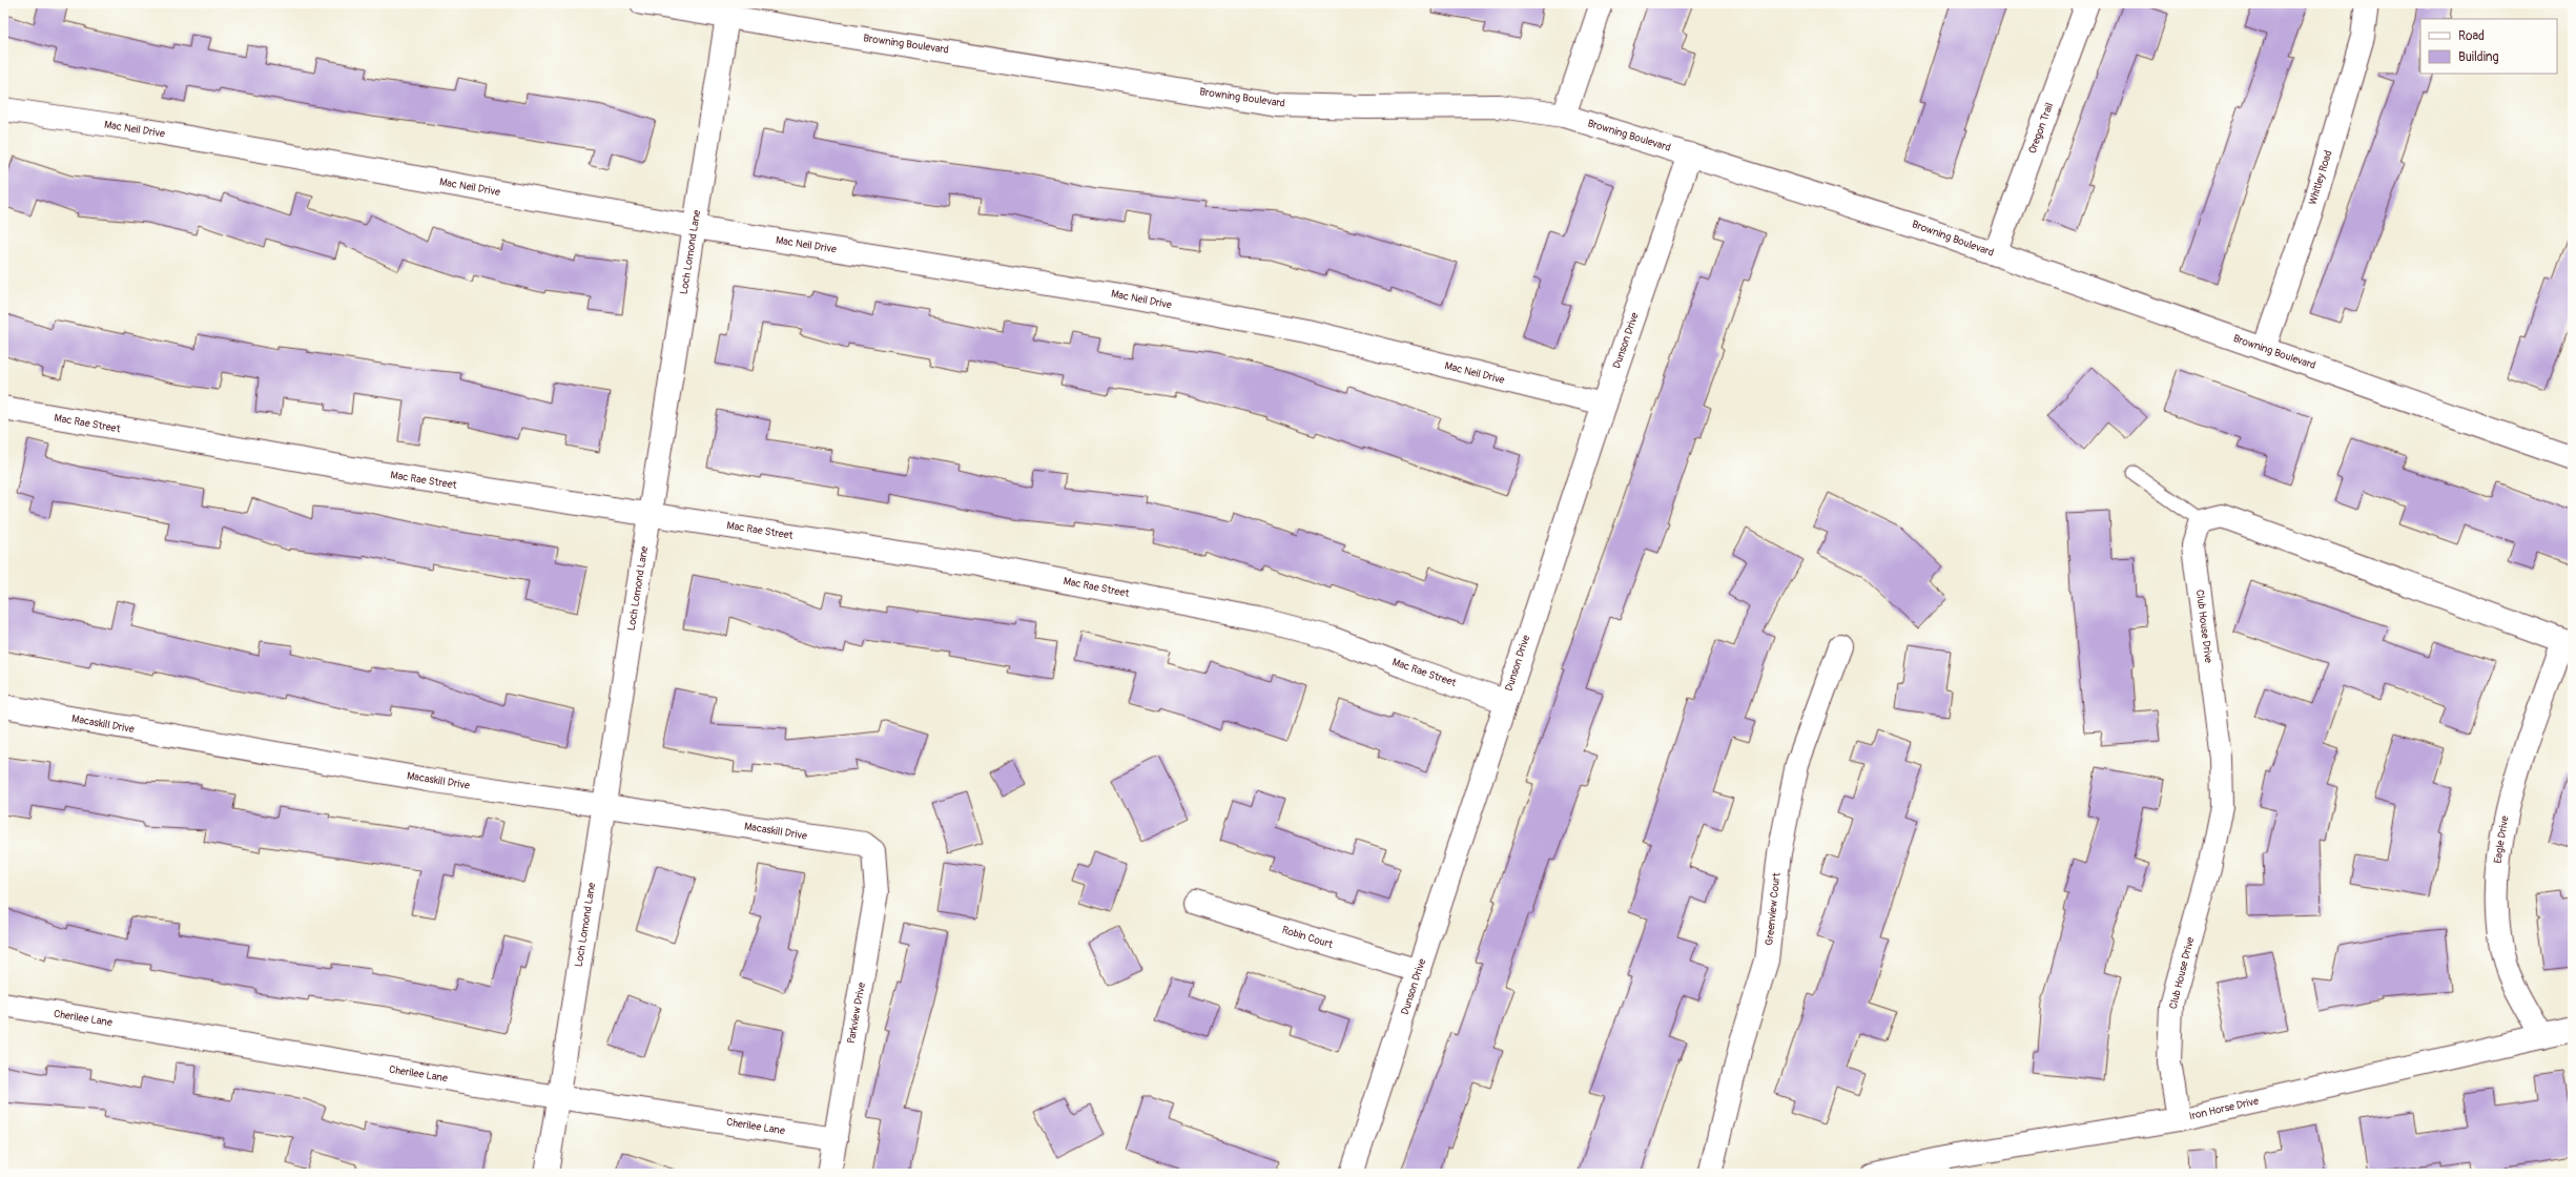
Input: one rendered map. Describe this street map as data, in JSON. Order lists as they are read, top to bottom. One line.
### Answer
{"streets":{"street":["Browning Boulevard","Oregon Trail","Mac Neil Drive","Whitley Road","Loch Lomond Lane","Dunson Drive","Mac Rae Street","Club House Drive","Macaskill Drive","Eagle Drive","Greenview Court","Robin Court","Parkview Drive","Cherilee Lane","Iron Horse Drive"]},"crossings":[["Browning Boulevard","Oregon Trail"],["Browning Boulevard","Whitley Road"],["Browning Boulevard","Loch Lomond Lane"],["Browning Boulevard","Dunson Drive"],["Mac Neil Drive","Loch Lomond Lane"],["Mac Neil Drive","Dunson Drive"],["Loch Lomond Lane","Mac Rae Street"],["Loch Lomond Lane","Macaskill Drive"],["Loch Lomond Lane","Cherilee Lane"],["Dunson Drive","Mac Rae Street"],["Dunson Drive","Robin Court"],["Club House Drive","Iron Horse Drive"],["Macaskill Drive","Parkview Drive"],["Eagle Drive","Iron Horse Drive"],["Parkview Drive","Cherilee Lane"]],"legend":["Road","Building"]}
